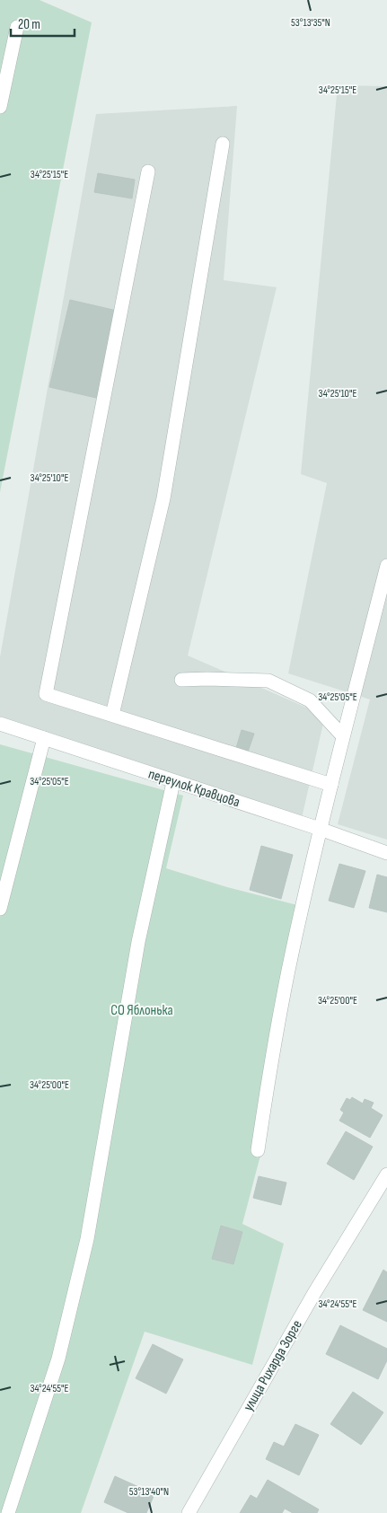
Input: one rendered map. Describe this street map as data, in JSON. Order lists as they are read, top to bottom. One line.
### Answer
{"streets":{"street":["переулок Кравцова","улица Рихарда Зорге"]},"parks":["СО Яблонька"],"scale_bar":"20 m","coordinates":["53°13'35\"N","34°25'15\"E","34°25'10\"E","34°25'05\"E","34°25'00\"E","34°24'55\"E","53°13'40\"N"]}
